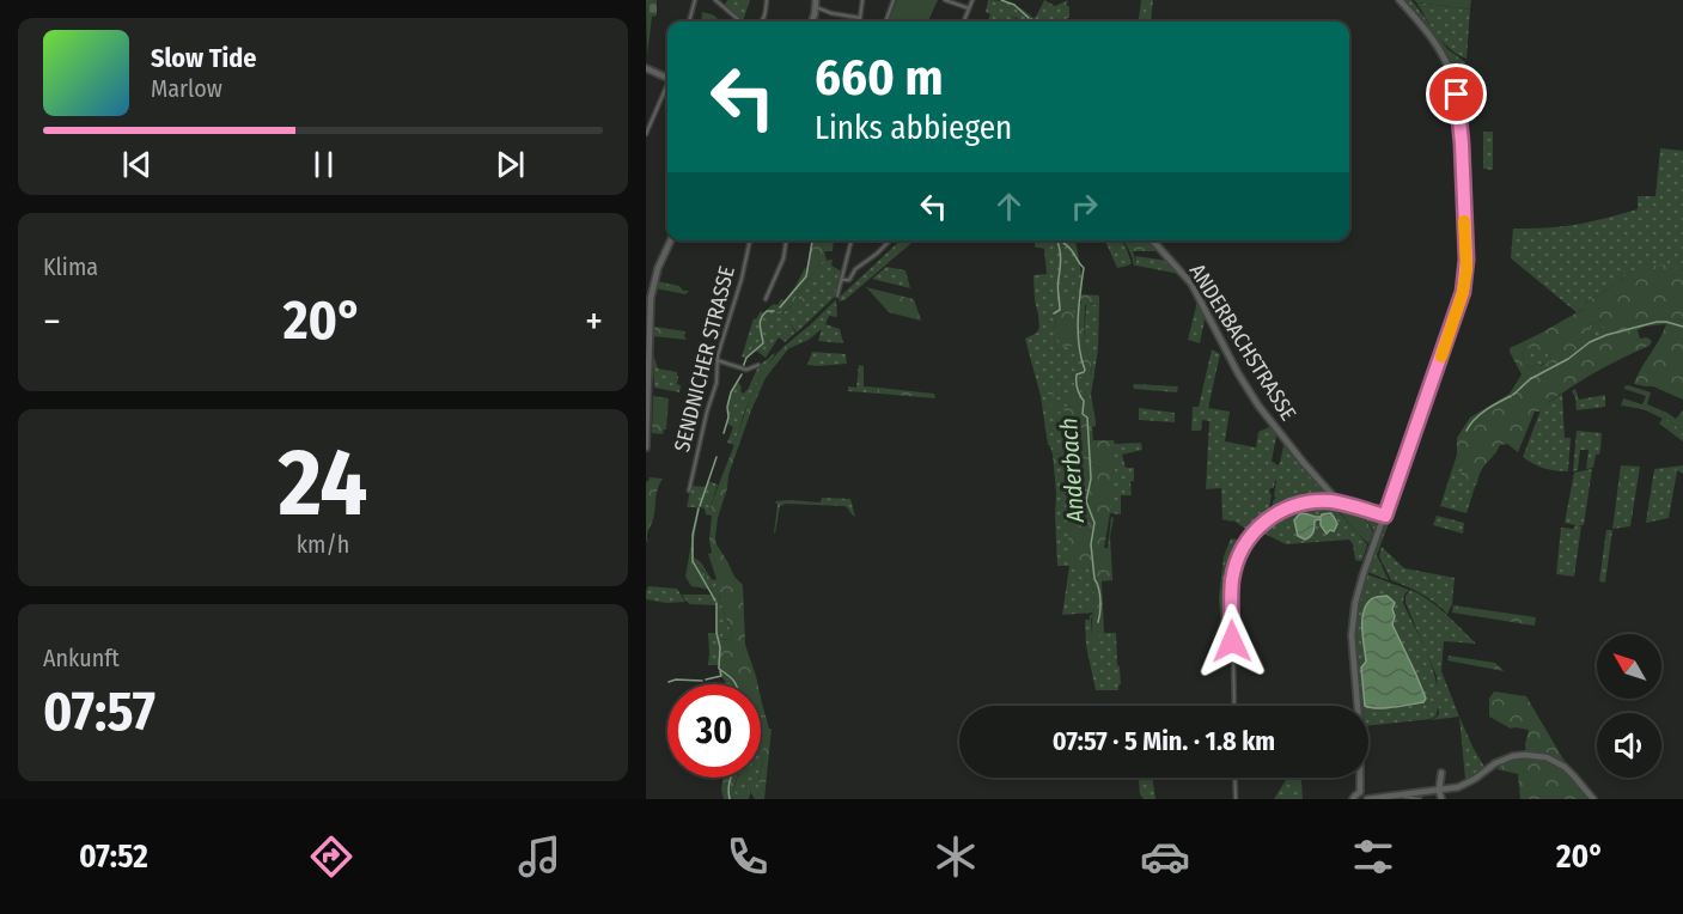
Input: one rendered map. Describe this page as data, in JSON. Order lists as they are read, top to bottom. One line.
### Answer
{"streets":{"main road":["ANDERBACHSTRASSE"],"street":["SENDNICHER STRASSE"]},"water":["Anderbach"],"north":"top left","page":{"turn":["660 m","Links abbiegen"],"song":["Slow Tide","Marlow"],"tile":["Klima",["24","km/h"],["Ankunft","07:57"]],"heat":["−","20°","+"],"limit":"30","trip":"07:57 · 5 Min. · 1.8 km","tabs":["07:52","20°"]}}
